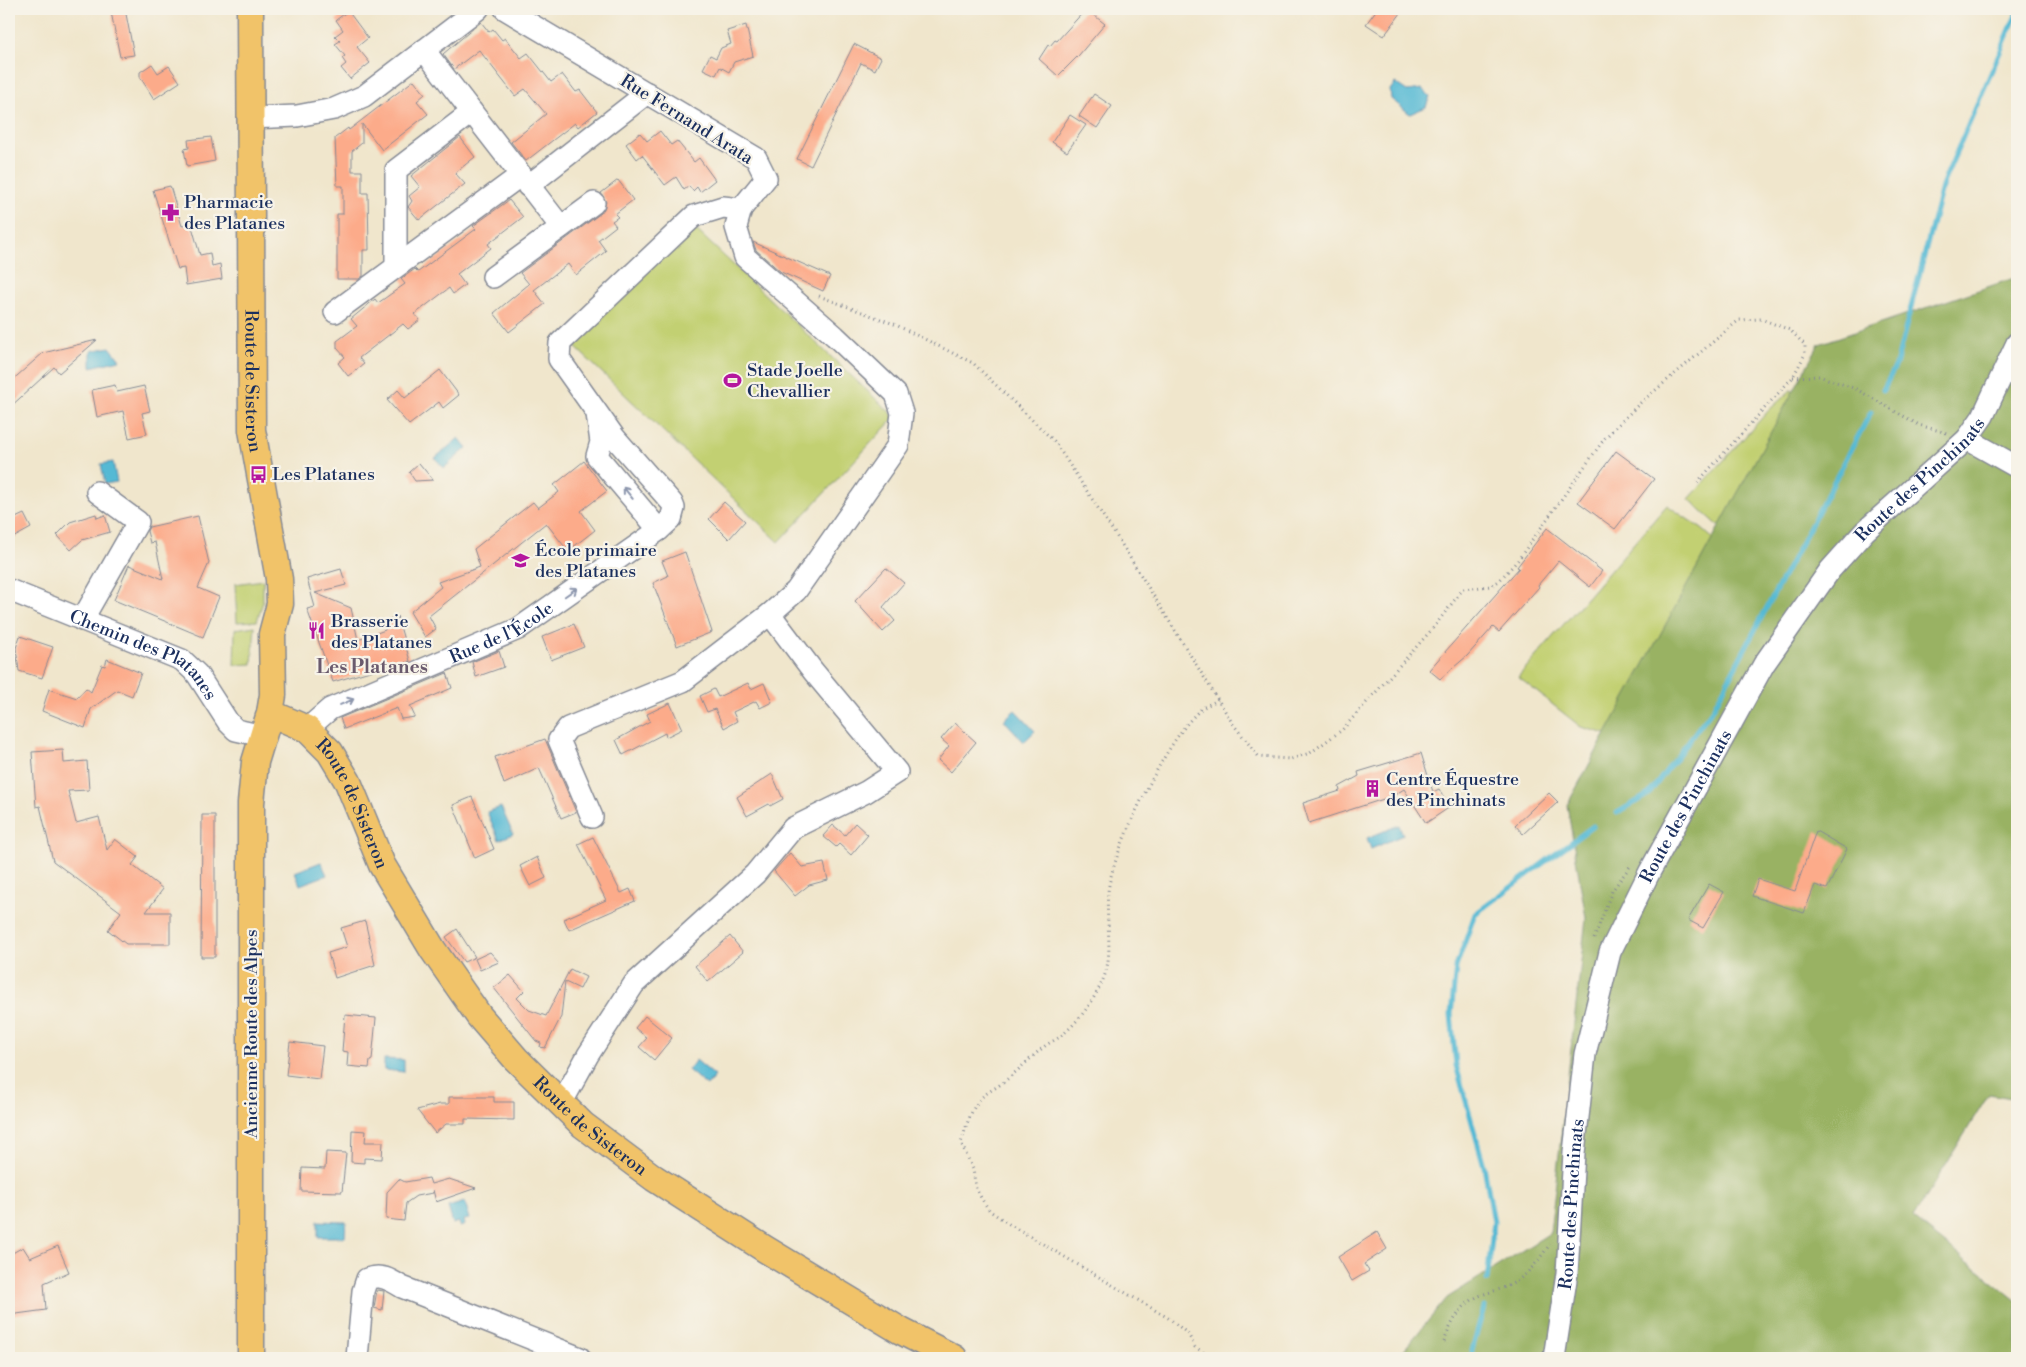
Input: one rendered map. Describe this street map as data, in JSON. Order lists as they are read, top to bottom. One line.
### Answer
{"streets":{"main road":["Route de Sisteron","Ancienne Route des Alpes"],"street":["Rue Fernand Arata","Route des Pinchinats","Rue de l'École","Chemin des Platanes"]},"crossings":[["Route de Sisteron","Rue de l'École"],["Route de Sisteron","Chemin des Platanes"],["Route de Sisteron","Ancienne Route des Alpes"],["Chemin des Platanes","Ancienne Route des Alpes"]],"one_way":["Rue de l'École"],"districts":["Les Platanes"],"places":{"pharmacy":["Pharmacie des Platanes"],"sports":["Stade Joelle Chevallier"],"bus stop":["Les Platanes"],"school or university":["École primaire des Platanes"],"restaurant":["Brasserie des Platanes"],"building":["Centre Équestre des Pinchinats"]}}
